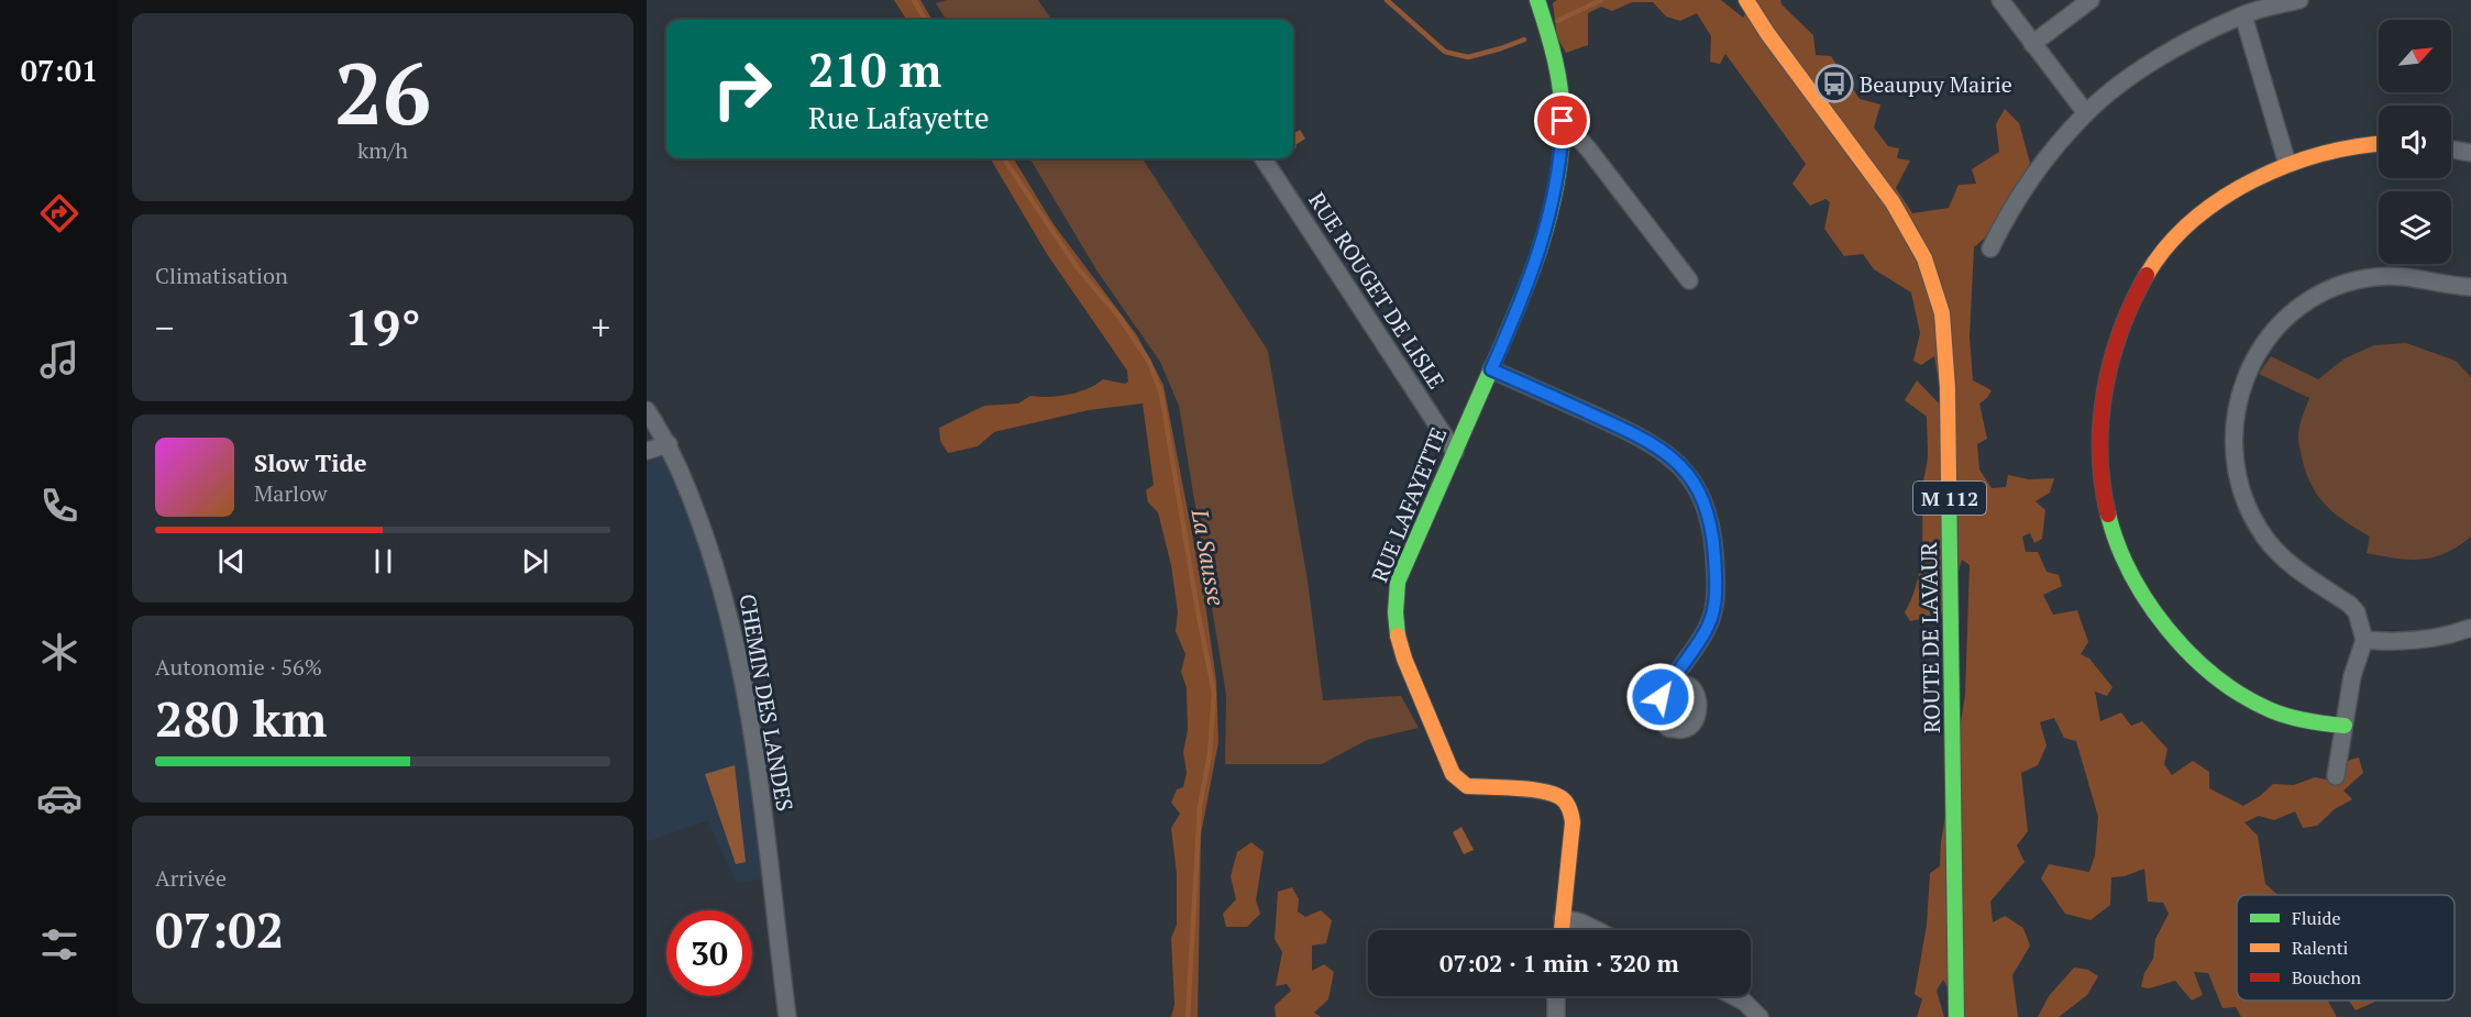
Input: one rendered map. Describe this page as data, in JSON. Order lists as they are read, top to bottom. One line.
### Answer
{"streets":{"street":["RUE ROUGET DE LISLE","M 112","RUE LAFAYETTE","ROUTE DE LAVAUR","CHEMIN DES LANDES"]},"crossings":[["RUE ROUGET DE LISLE","RUE LAFAYETTE"]],"water":["La Sausse"],"places":{"bus stop":["Beaupuy Mairie"]},"legend":["Fluide","Ralenti","Bouchon"],"north":"top right","page":{"tabs":"07:01","tile":[["26","km/h"],"Climatisation",["Autonomie · 56%","280 km"],["Arrivée","07:02"]],"turn":["210 m","Rue Lafayette"],"heat":["−","19°","+"],"song":["Slow Tide","Marlow"],"limit":"30","trip":"07:02 · 1 min · 320 m"}}
